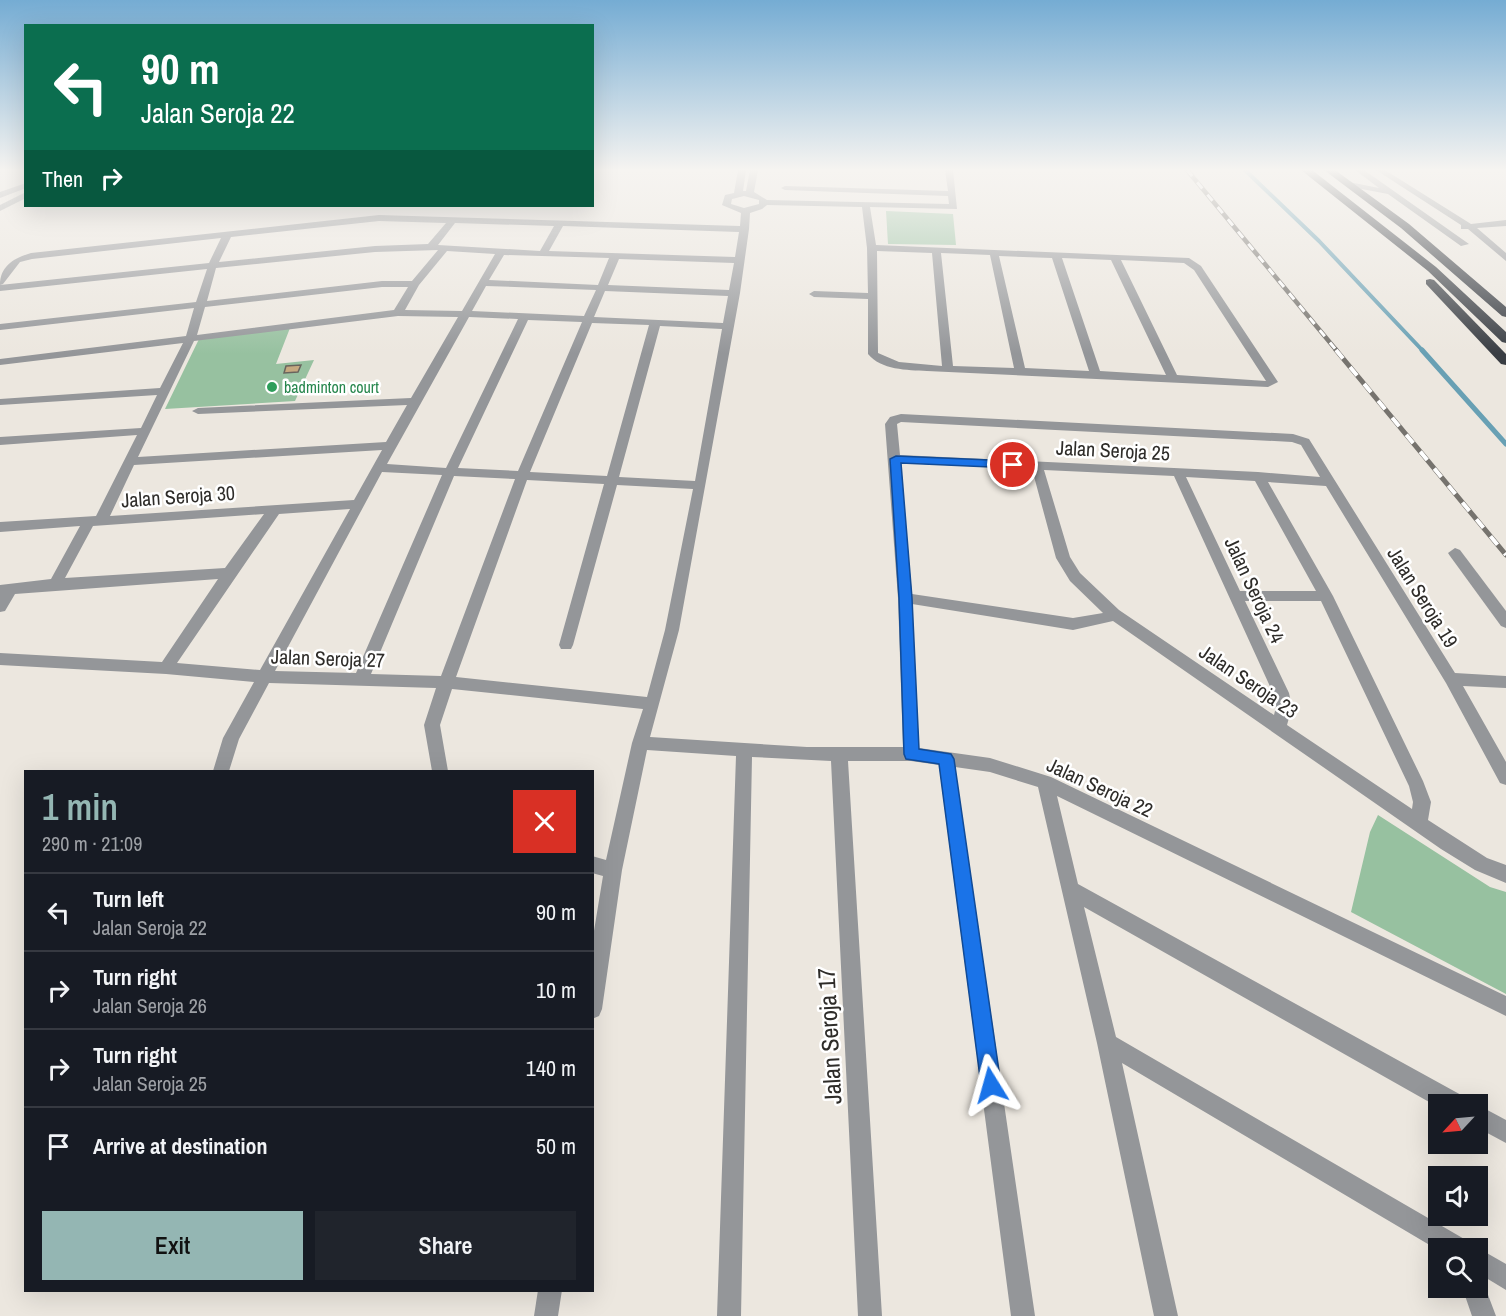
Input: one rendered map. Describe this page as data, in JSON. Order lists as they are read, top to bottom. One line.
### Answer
{"streets":{"street":["Jalan Seroja 25","Jalan Seroja 30","Jalan Seroja 24","Jalan Seroja 19","Jalan Seroja 27","Jalan Seroja 23","Jalan Seroja 22","Jalan Seroja 17"]},"crossings":[["Jalan Seroja 25","Jalan Seroja 24"],["Jalan Seroja 25","Jalan Seroja 19"],["Jalan Seroja 25","Jalan Seroja 23"],["Jalan Seroja 24","Jalan Seroja 23"],["Jalan Seroja 22","Jalan Seroja 17"]],"places":["badminton court"],"north":"bottom left","page":{"turn":["90 m","Jalan Seroja 22"],"then":"Then","heading":["1 min","290 m · 21:09"],"list":[{"name":"Turn left","note":"Jalan Seroja 22","value":"90 m"},{"name":"Turn right","note":"Jalan Seroja 26","value":"10 m"},{"name":"Turn right","note":"Jalan Seroja 25","value":"140 m"},{"name":"Arrive at destination","value":"50 m"}],"buttons":["Exit","Share"]}}
